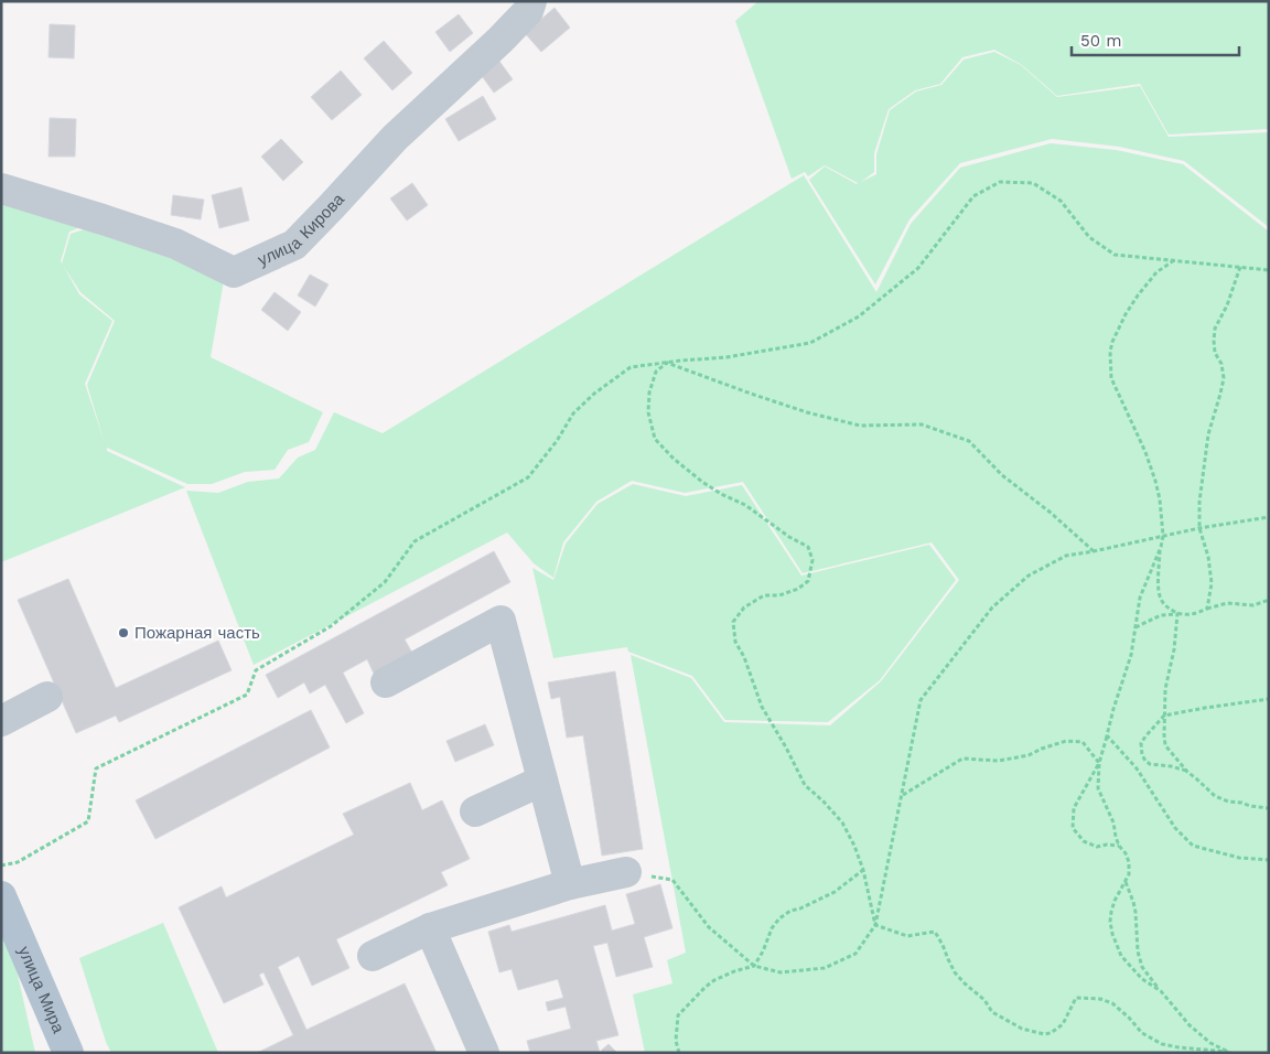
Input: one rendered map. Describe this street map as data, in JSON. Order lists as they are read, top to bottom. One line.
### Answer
{"streets":{"main road":["улица Мира"],"street":["улица Кирова"]},"places":["Пожарная часть"],"scale_bar":"50 m"}
